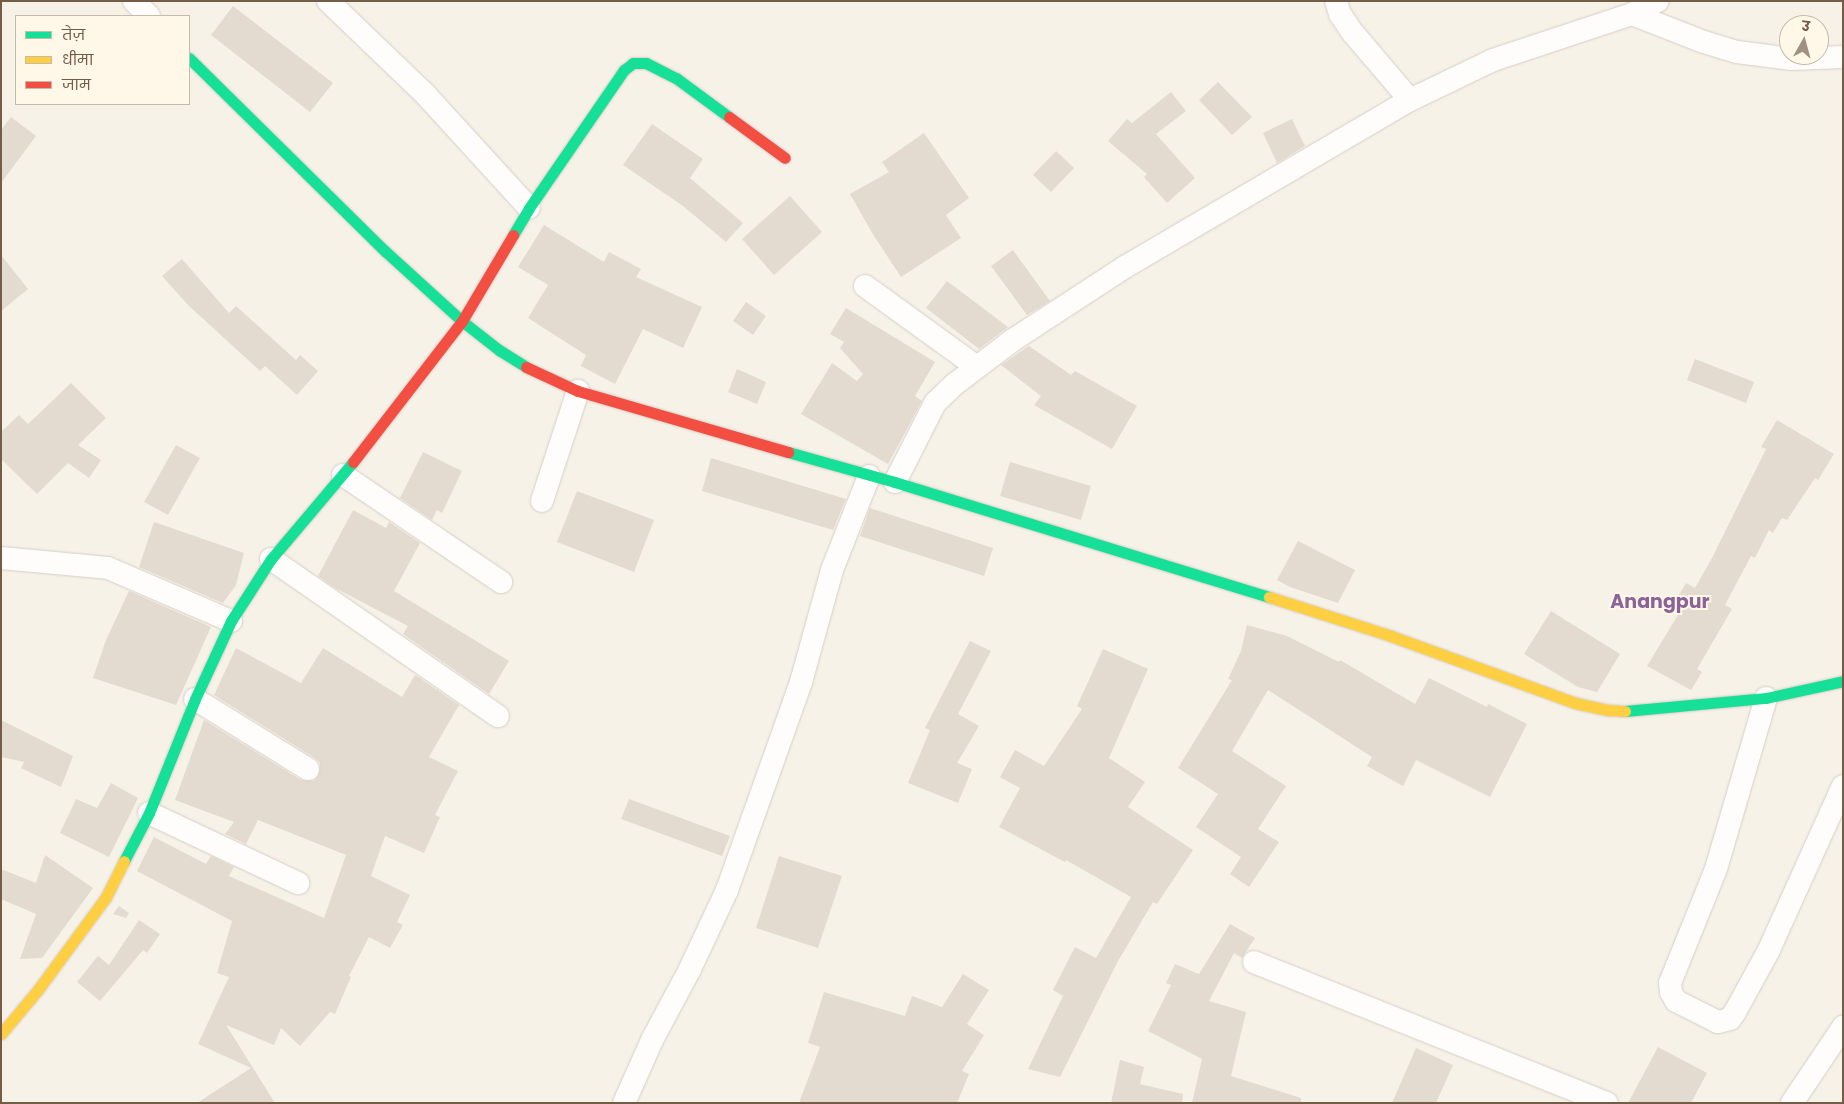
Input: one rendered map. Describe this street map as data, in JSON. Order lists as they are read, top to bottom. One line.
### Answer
{"districts":["Anangpur"],"legend":["तेज़","धीमा","जाम"],"north":"top"}
